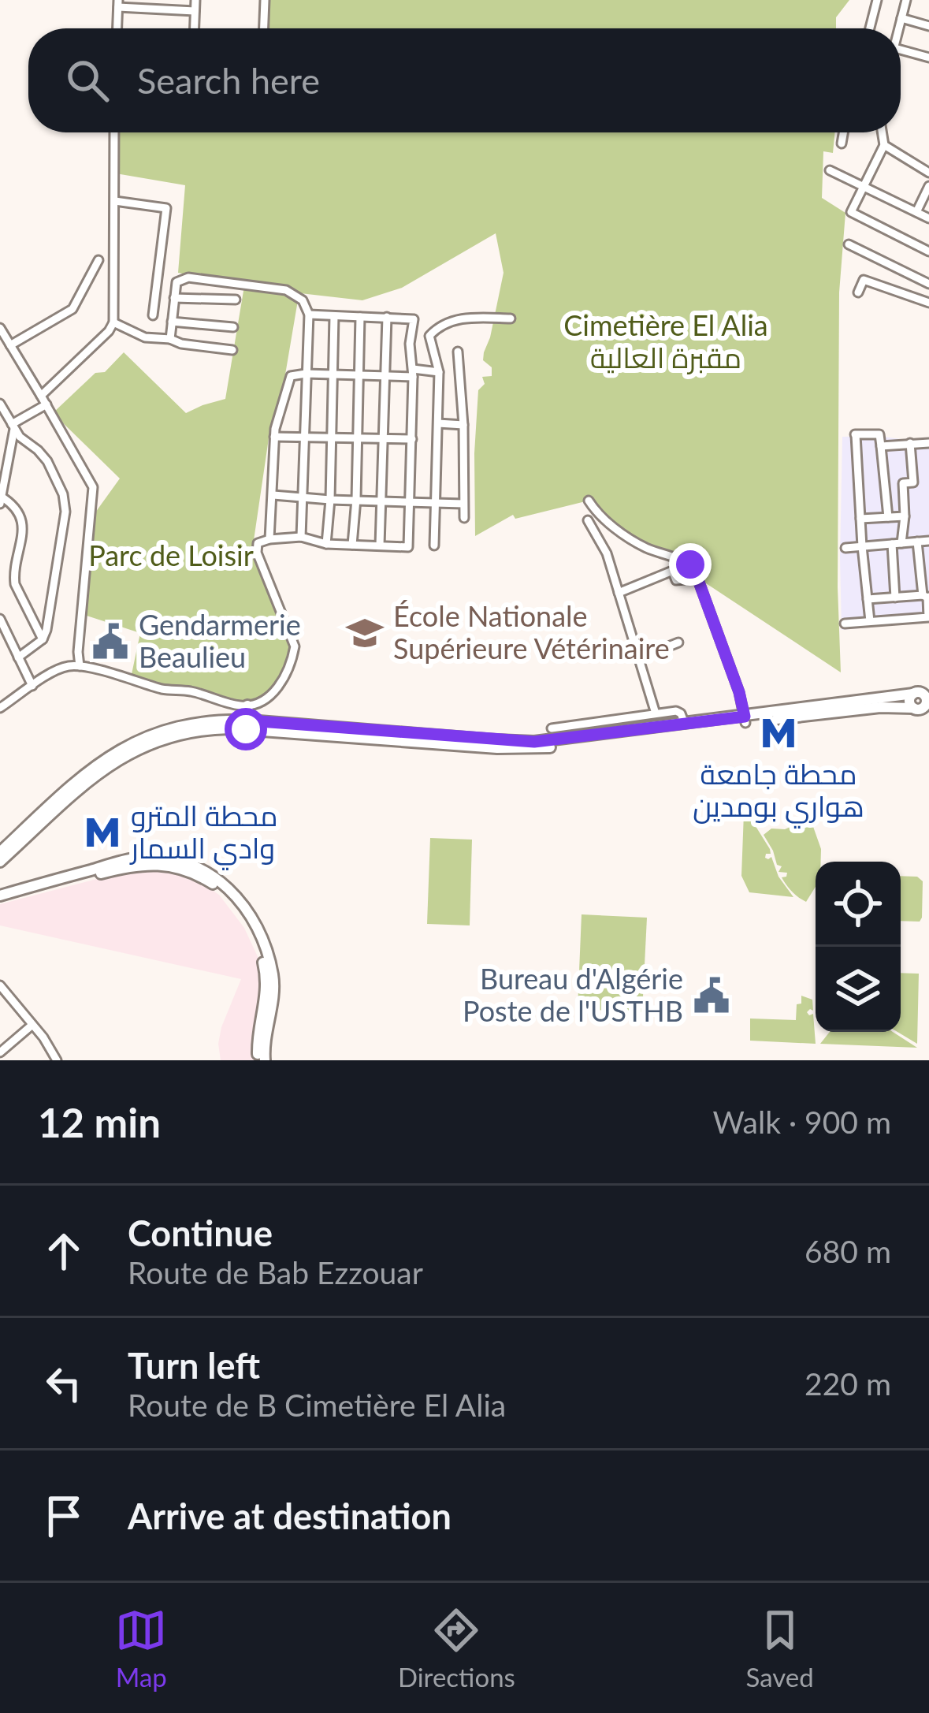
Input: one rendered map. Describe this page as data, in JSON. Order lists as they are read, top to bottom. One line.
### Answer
{"parks":["Cimetière El Alia مقبرة العالية","Parc de Loisir"],"places":{"school or university":["École Nationale Supérieure Vétérinaire"],"public building":["Gendarmerie Beaulieu","Bureau d'Algérie Poste de l'USTHB"],"metro station":["محطة جامعة هواري بومدين","محطة المترو وادي السمار"]},"page":{"search":"Search here","heading":["12 min","Walk · 900 m"],"list":[["Continue","Route de Bab Ezzouar","680 m"],["Turn left","Route de B Cimetière El Alia","220 m"],"Arrive at destination"],"nav":["Map","Directions","Saved"]}}
